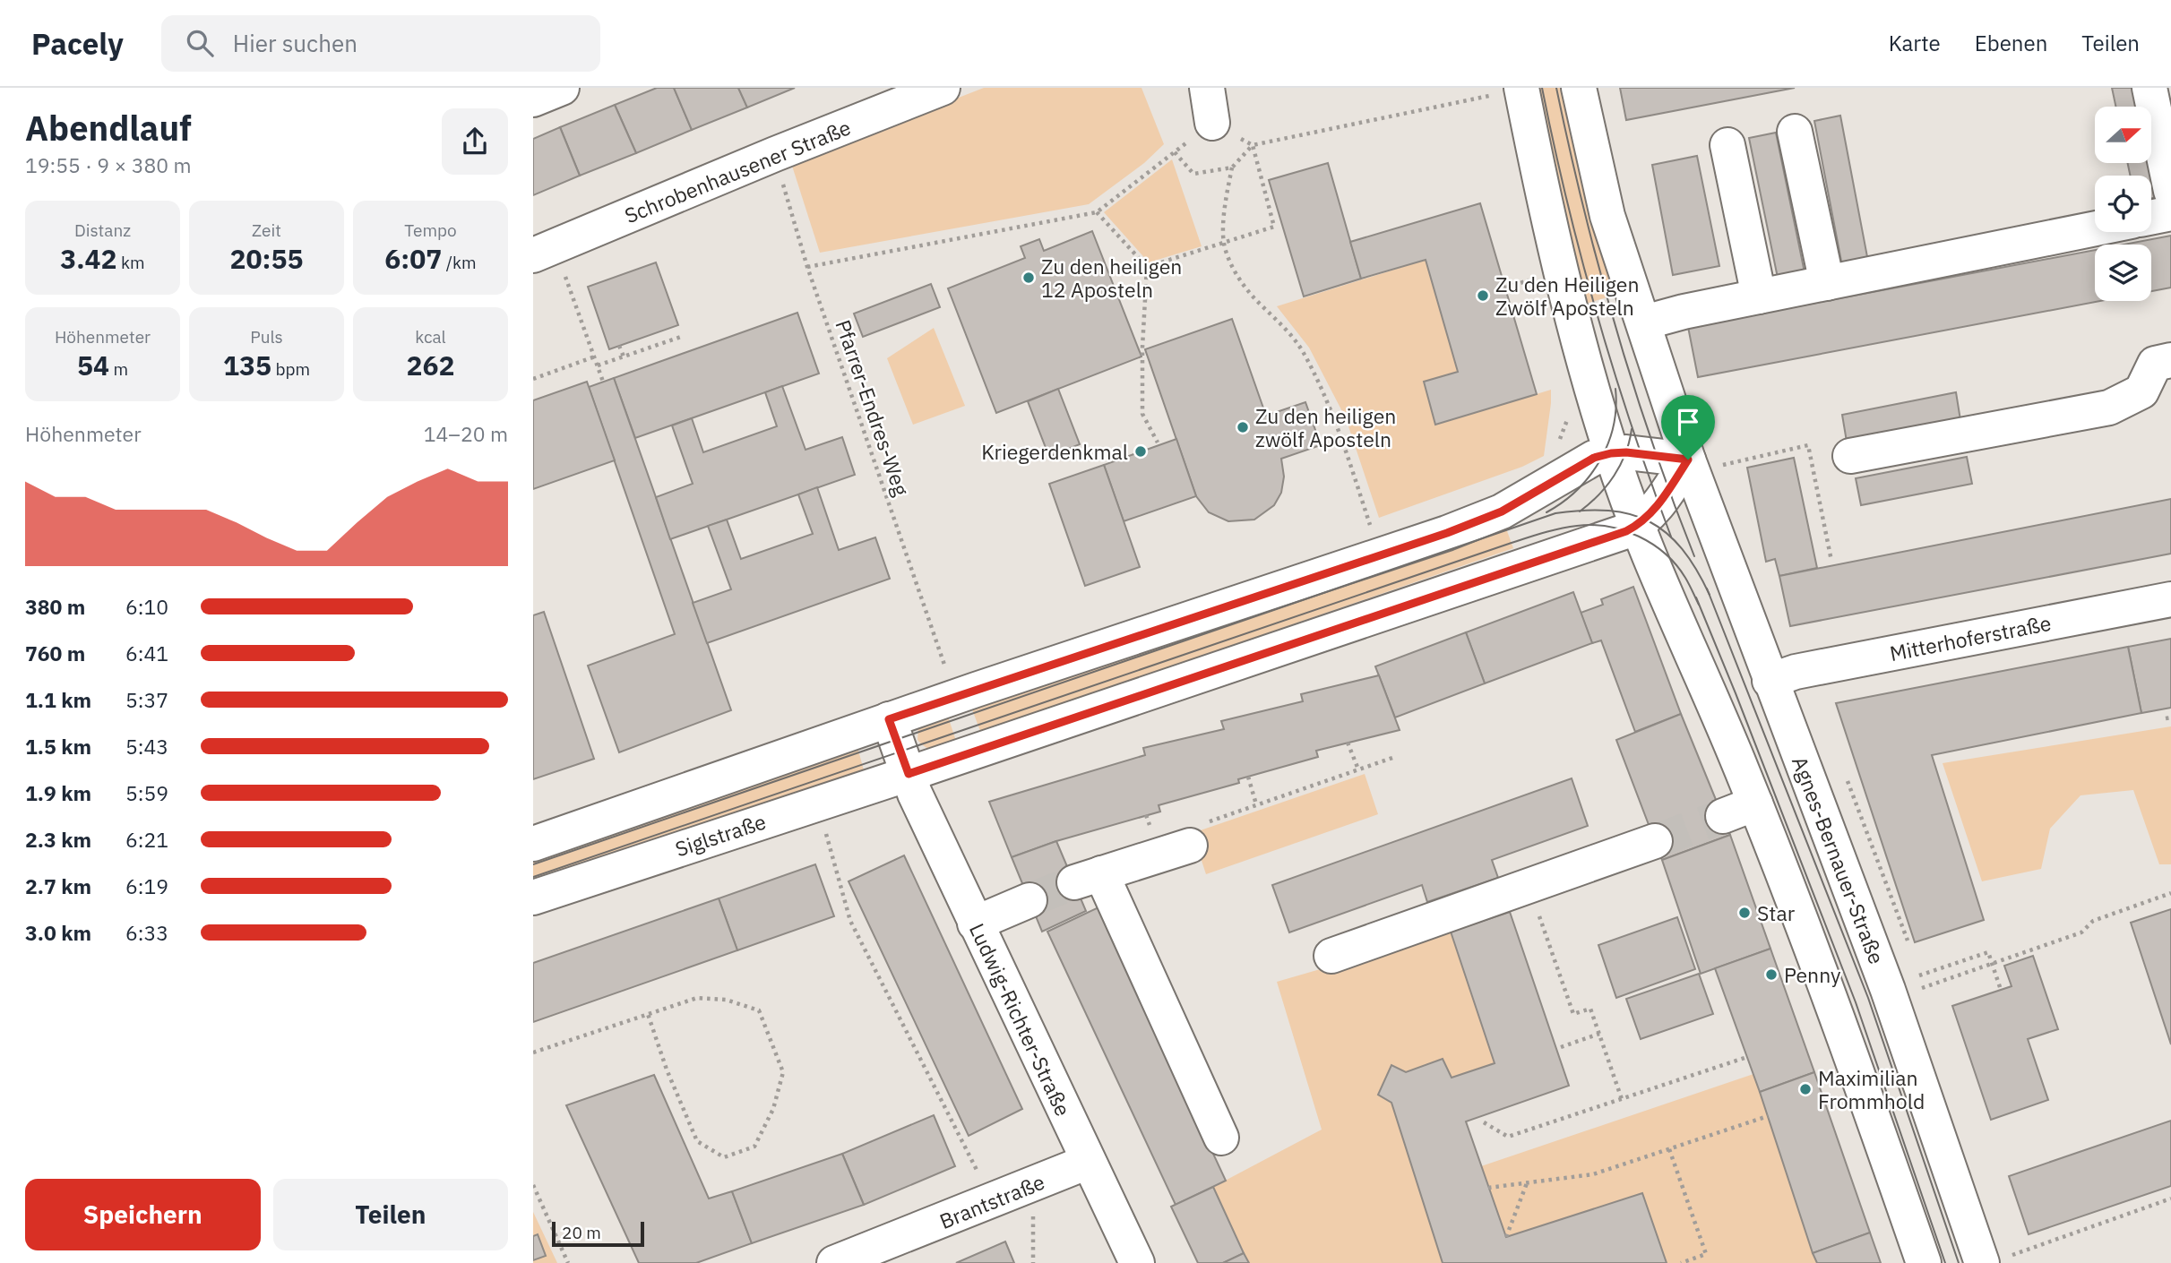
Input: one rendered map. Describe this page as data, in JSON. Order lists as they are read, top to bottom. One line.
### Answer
{"streets":{"street":["Schrobenhausener Straße","Mitterhoferstraße","Siglstraße","Agnes-Bernauer-Straße","Ludwig-Richter-Straße","Brantstraße"],"path":["Pfarrer-Endres-Weg"]},"crossings":[["Schrobenhausener Straße","Pfarrer-Endres-Weg"],["Mitterhoferstraße","Agnes-Bernauer-Straße"],["Siglstraße","Ludwig-Richter-Straße"],["Ludwig-Richter-Straße","Brantstraße"]],"places":["Zu den heiligen 12 Aposteln","Zu den Heiligen Zwölf Aposteln","Zu den heiligen zwölf Aposteln","Kriegerdenkmal","Star","Penny","Maximilian Frommhold"],"scale_bar":"20 m","north":"right","page":{"header":"Pacely","search":"Hier suchen","nav":["Karte","Ebenen","Teilen"],"heading":["Abendlauf","19:55 · 9 × 380 m"],"stats":[["Distanz","3.42 km"],["Zeit","20:55"],["Tempo","6:07 /km"],["Höhenmeter","54 m"],["Puls","135 bpm"],["kcal","262"]],"chart":["Höhenmeter","14–20 m"],"list":[{"name":"380 m","note":"6:10"},{"name":"760 m","note":"6:41"},{"name":"1.1 km","note":"5:37"},{"name":"1.5 km","note":"5:43"},{"name":"1.9 km","note":"5:59"},{"name":"2.3 km","note":"6:21"},{"name":"2.7 km","note":"6:19"},{"name":"3.0 km","note":"6:33"}],"buttons":["Speichern","Teilen"],"scale":"20 m"}}
